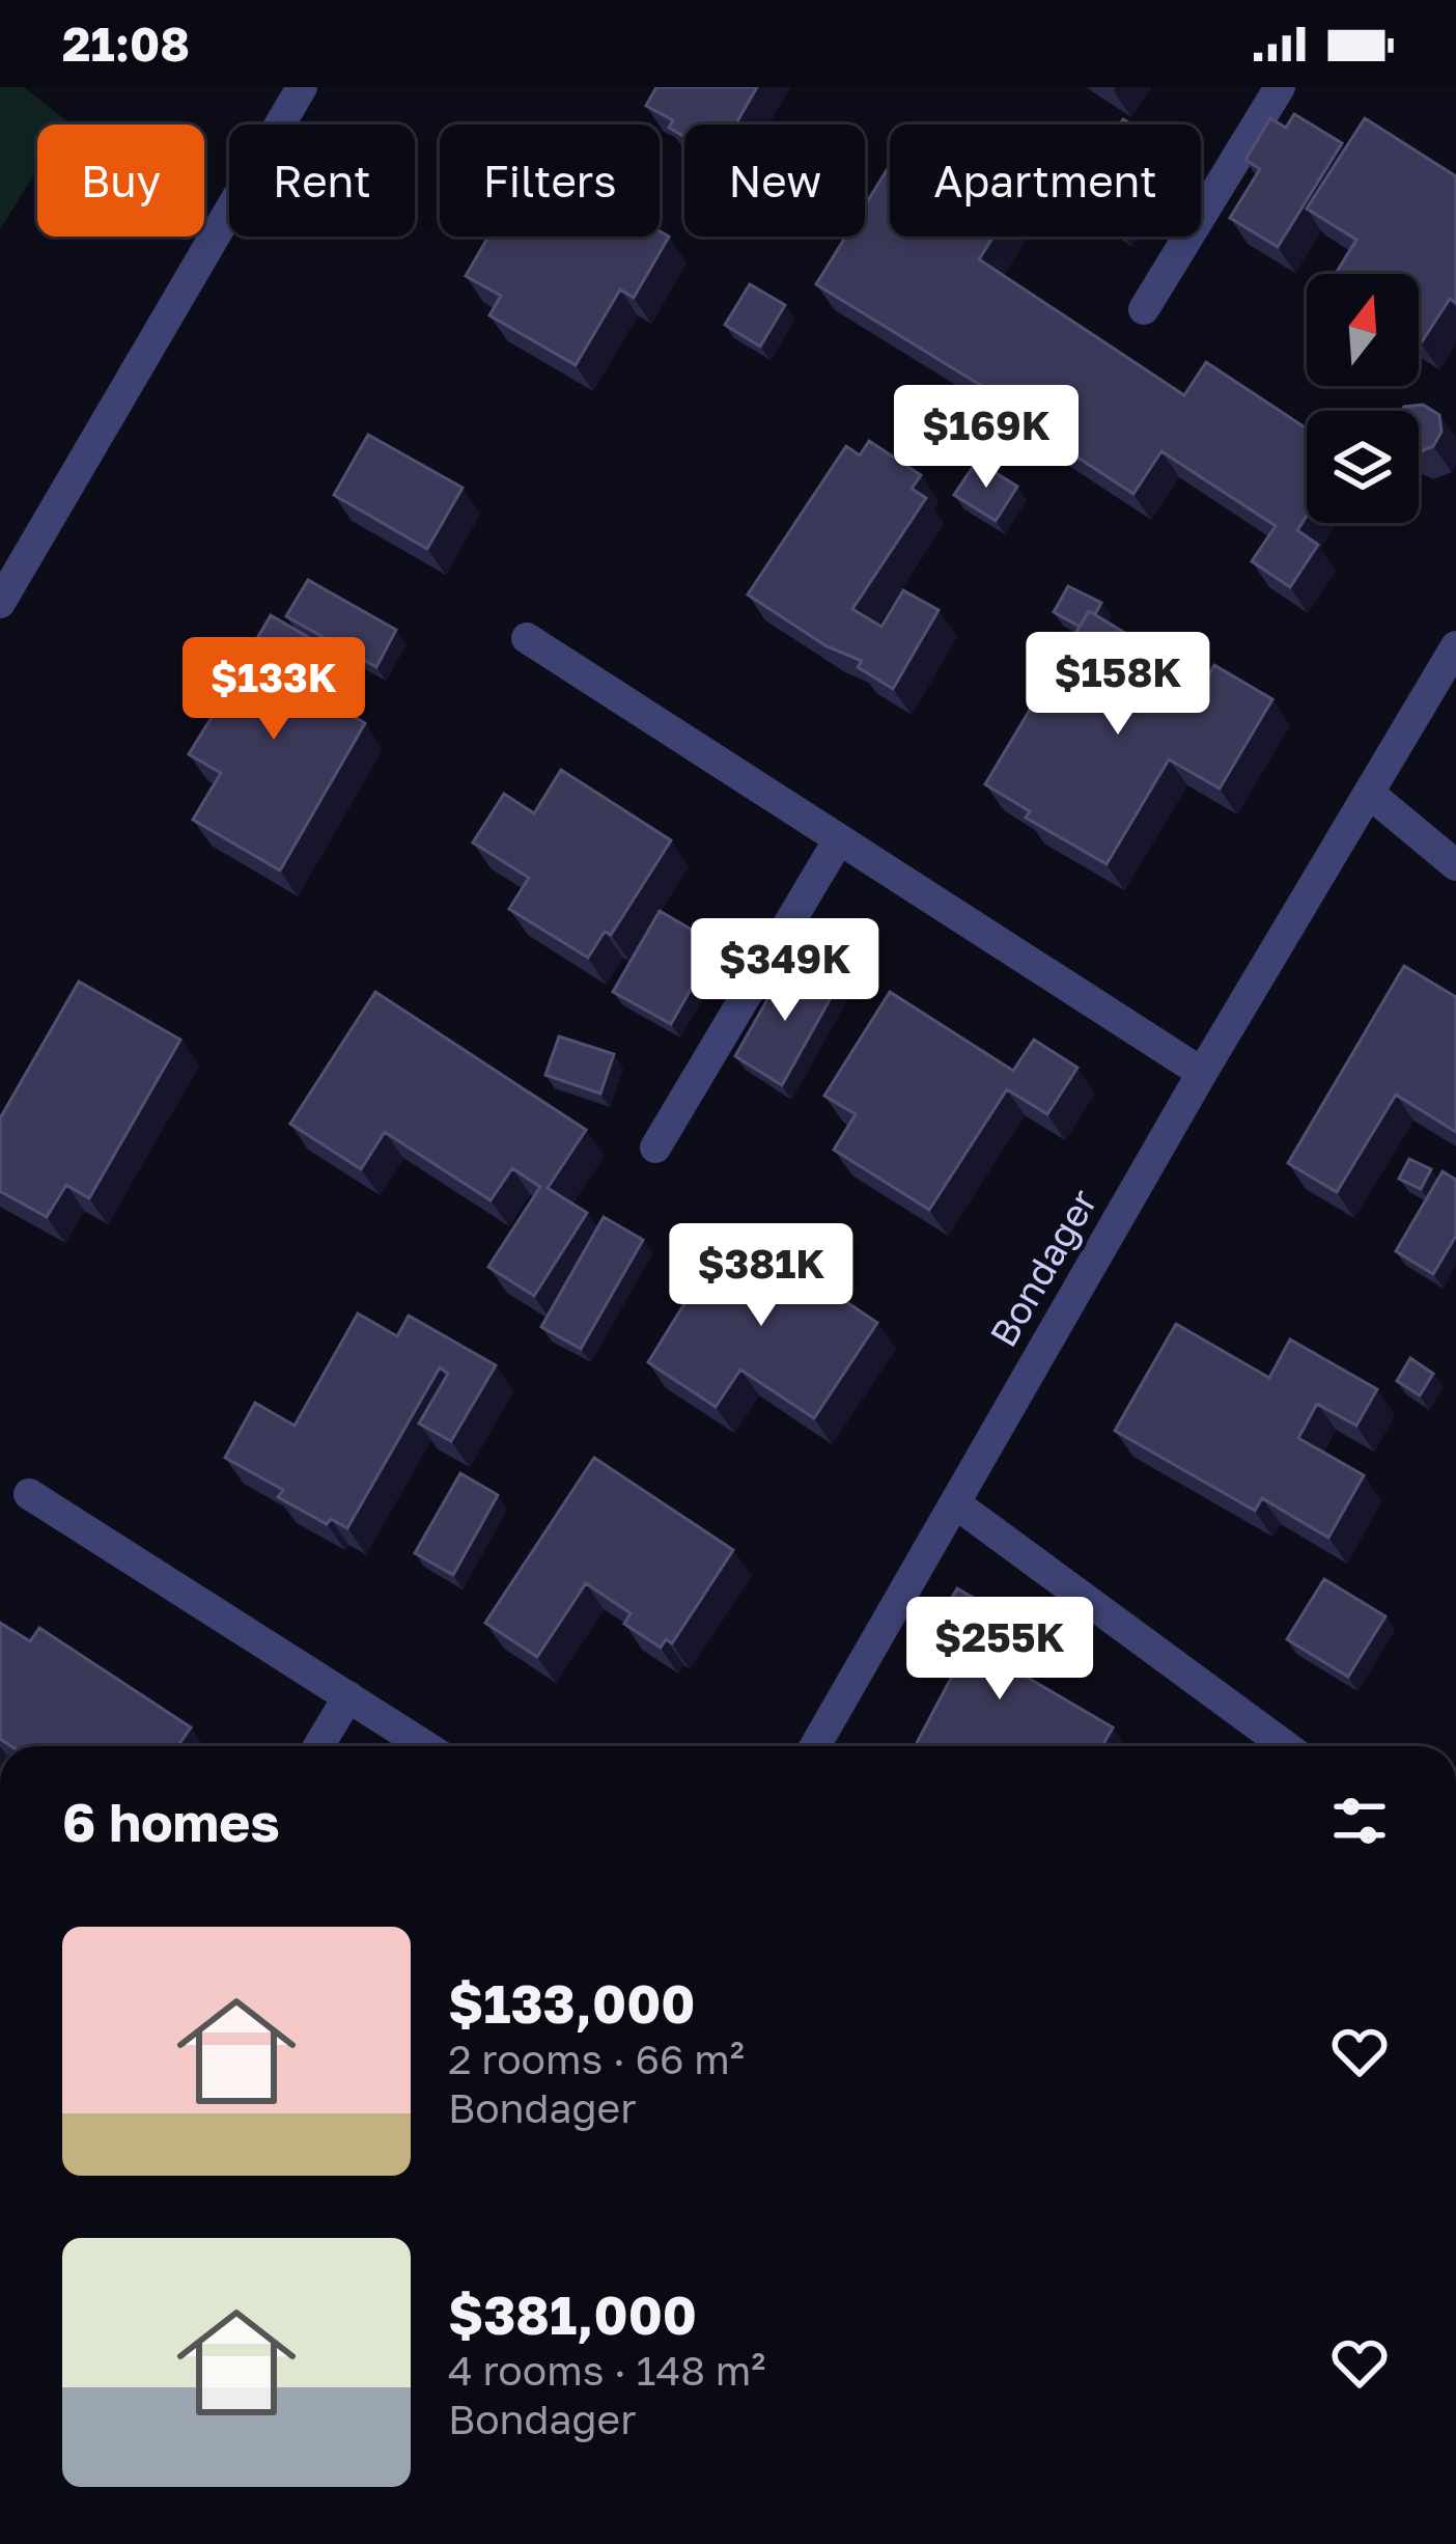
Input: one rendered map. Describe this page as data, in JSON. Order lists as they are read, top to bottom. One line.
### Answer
{"streets":{"street":["Bondager"]},"north":"top","page":{"status":"21:08","chip":["Buy","Rent","Filters","New","Apartment"],"price":["$169K","$158K","$133K","$349K","$381K","$255K"],"heading":"6 homes","list":[{"name":"$133,000","note":"2 rooms · 66 m² · Bondager"},{"name":"$381,000","note":"4 rooms · 148 m² · Bondager"}]}}
